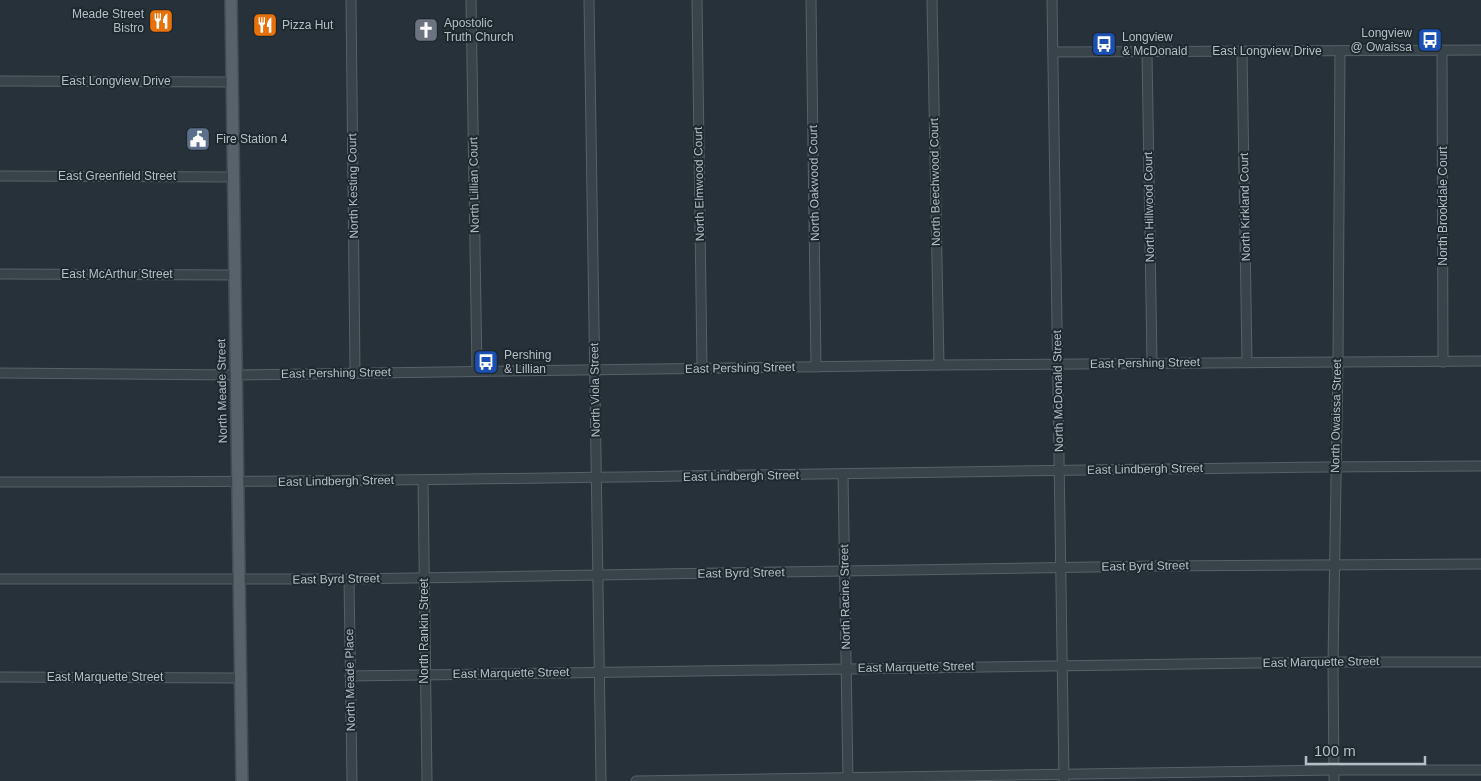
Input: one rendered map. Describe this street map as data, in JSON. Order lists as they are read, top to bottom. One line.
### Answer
{"streets":{"main road":["North Meade Street"],"street":["East Longview Drive","East Greenfield Street","North Beechwood Court","North Oakwood Court","North Elmwood Court","North Lillian Court","North Kesting Court","North Brookdale Court","North Hillwood Court","North Kirkland Court","East McArthur Street","East Pershing Street","North Viola Street","North McDonald Street","North Owaissa Street","East Lindbergh Street","East Byrd Street","North Racine Street","North Rankin Street","East Marquette Street","North Meade Place"]},"crossings":[["East Longview Drive","North Brookdale Court"],["East Longview Drive","North Hillwood Court"],["East Longview Drive","North Kirkland Court"],["East Longview Drive","North Meade Street"],["East Longview Drive","North McDonald Street"],["East Longview Drive","North Owaissa Street"],["East Greenfield Street","North Meade Street"],["North Beechwood Court","East Pershing Street"],["North Oakwood Court","East Pershing Street"],["North Elmwood Court","East Pershing Street"],["North Lillian Court","East Pershing Street"],["North Kesting Court","East Pershing Street"],["North Brookdale Court","East Pershing Street"],["North Hillwood Court","East Pershing Street"],["North Kirkland Court","East Pershing Street"],["East McArthur Street","North Meade Street"],["East Pershing Street","North Viola Street"],["East Pershing Street","North Meade Street"],["East Pershing Street","North McDonald Street"],["East Pershing Street","North Owaissa Street"],["North Viola Street","East Lindbergh Street"],["North Viola Street","East Byrd Street"],["North Viola Street","East Marquette Street"],["North Meade Street","East Lindbergh Street"],["North Meade Street","East Byrd Street"],["North Meade Street","East Marquette Street"],["North McDonald Street","East Lindbergh Street"],["North McDonald Street","East Byrd Street"],["North McDonald Street","East Marquette Street"],["North Owaissa Street","East Lindbergh Street"],["North Owaissa Street","East Byrd Street"],["North Owaissa Street","East Marquette Street"],["East Lindbergh Street","North Racine Street"],["East Lindbergh Street","North Rankin Street"],["East Byrd Street","North Racine Street"],["East Byrd Street","North Rankin Street"],["East Byrd Street","North Meade Place"],["North Racine Street","East Marquette Street"],["North Rankin Street","East Marquette Street"],["East Marquette Street","North Meade Place"]],"places":{"restaurant":["Meade Street Bistro","Pizza Hut"],"church":["Apostolic Truth Church"],"bus stop":["Longview @ Owaissa","Longview & McDonald","Pershing & Lillian"],"public building":["Fire Station 4"]},"scale_bar":"100 m"}
